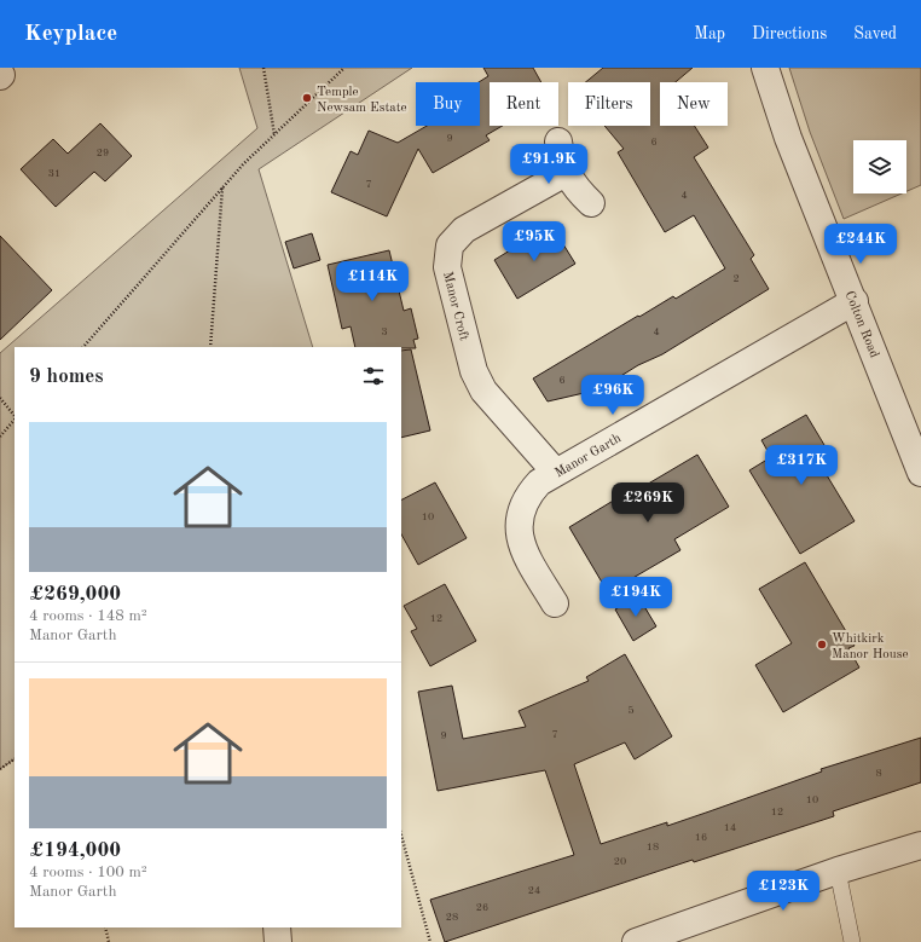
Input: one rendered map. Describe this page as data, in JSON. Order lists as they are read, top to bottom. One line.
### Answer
{"streets":{"street":["Manor Croft","Colton Road","Manor Garth"]},"crossings":[["Manor Croft","Manor Garth"],["Colton Road","Manor Garth"]],"places":["Temple Newsam Estate","Whitkirk Manor House"],"house_numbers":["9","6","29","31","7","4","2","3","4","6","10","12","5","7","9","8","10","12","14","16","18","20","24","26","28"],"page":{"header":"Keyplace","nav":["Map","Directions","Saved"],"chip":["Buy","Rent","Filters","New"],"price":["£91.9K","£95K","£244K","£114K","£96K","£317K","£269K","£194K","£123K"],"heading":"9 homes","list":[{"name":"£269,000","note":"4 rooms · 148 m² · Manor Garth"},{"name":"£194,000","note":"4 rooms · 100 m² · Manor Garth"}]}}
